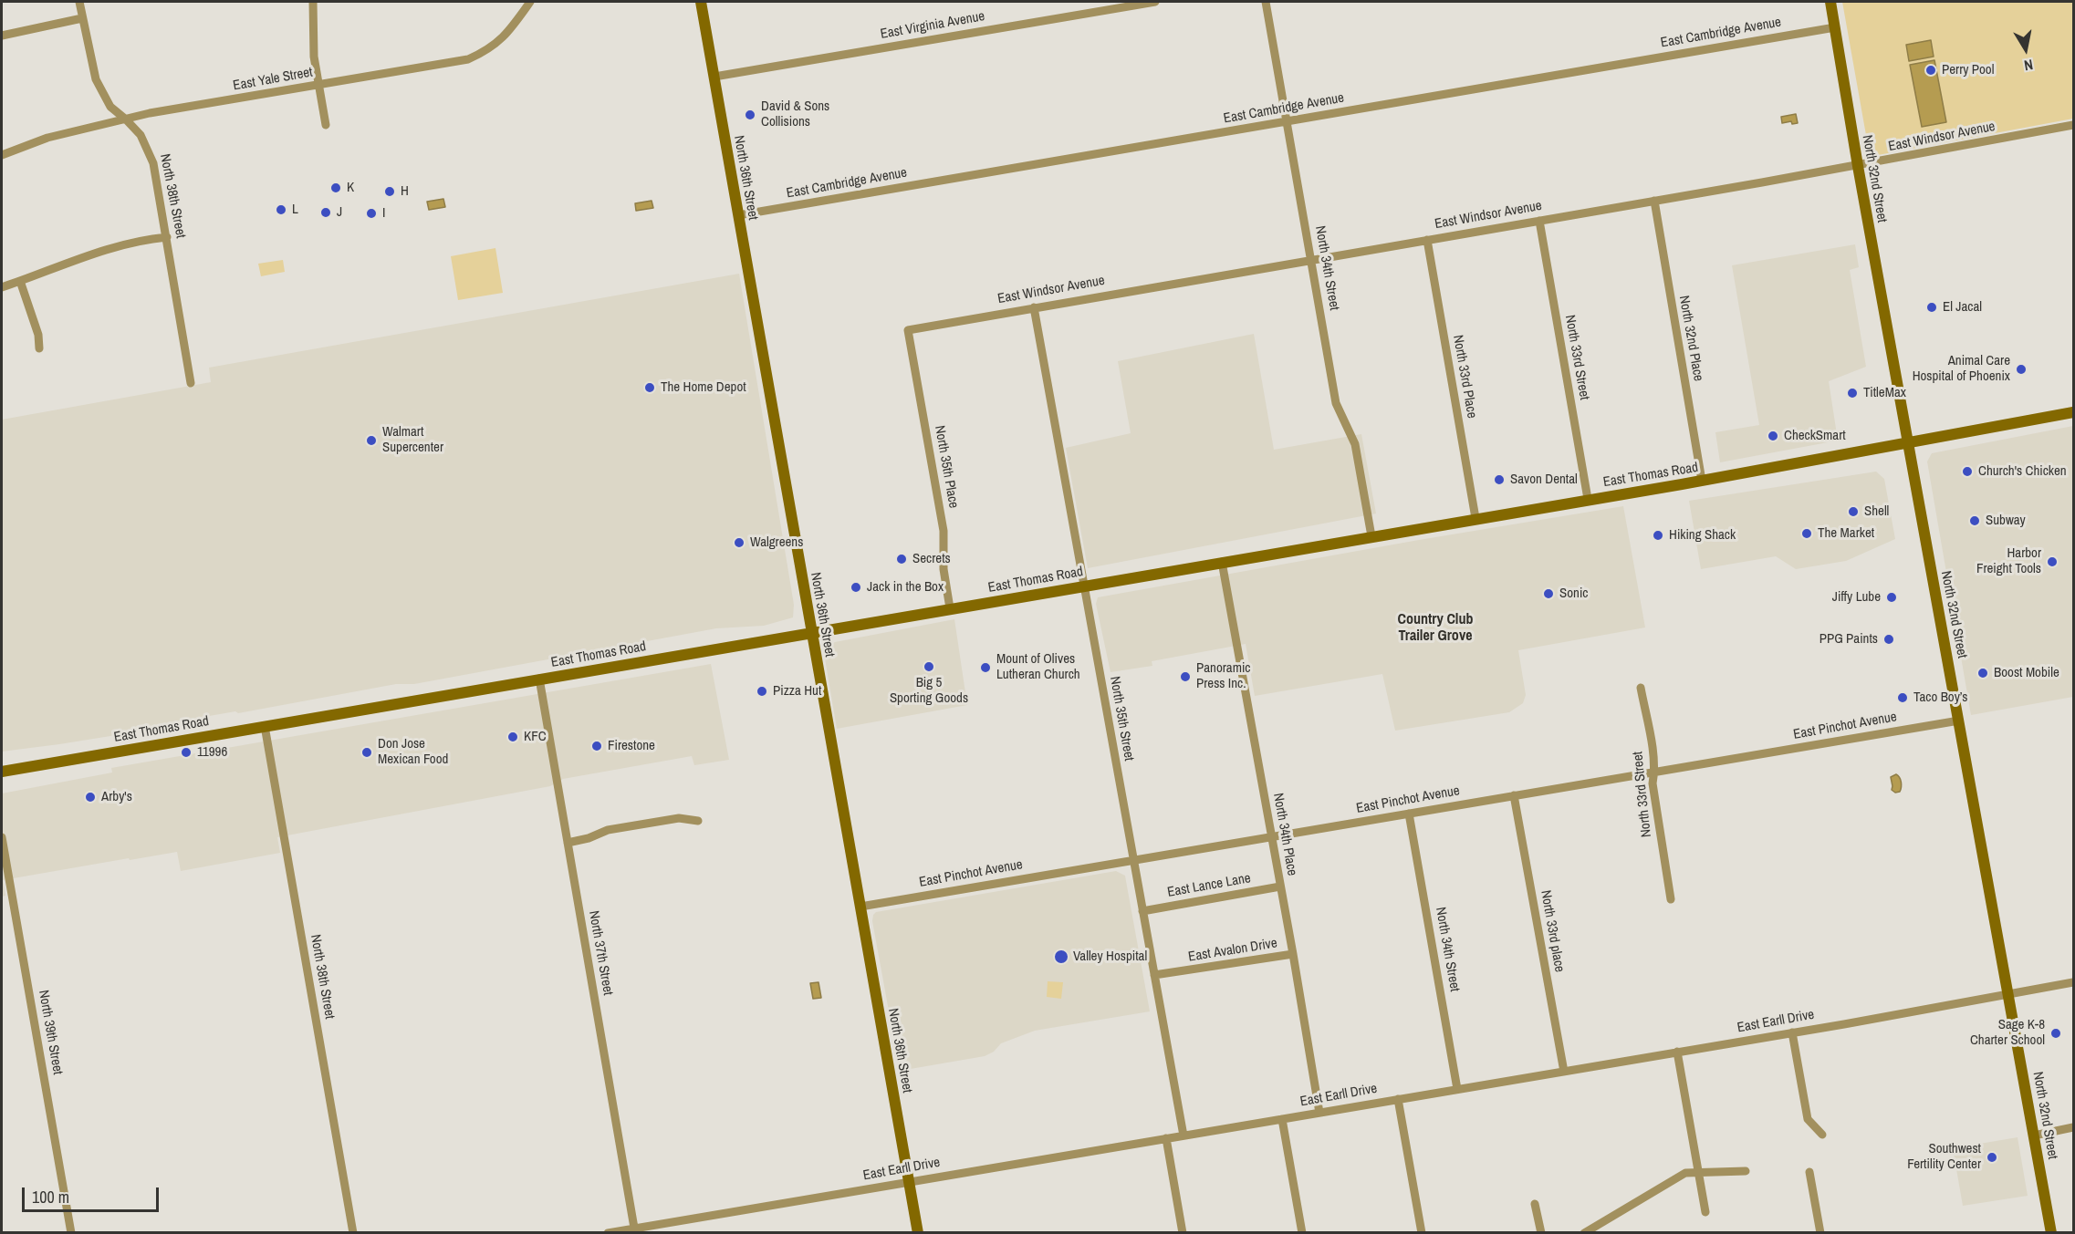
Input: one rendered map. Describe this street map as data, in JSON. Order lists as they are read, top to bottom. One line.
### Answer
{"streets":{"main road":["North 36th Street","North 32nd Street","East Thomas Road"],"street":["East Virginia Avenue","East Cambridge Avenue","East Yale Street","East Windsor Avenue","North 38th Street","North 34th Street","North 32nd Place","North 33rd Street","North 33rd Place","North 35th Place","North 35th Street","East Pinchot Avenue","North 34th Place","East Lance Lane","North 33rd place","East Avalon Drive","North 37th Street","East Earll Drive","North 39th Street"]},"crossings":[["East Virginia Avenue","North 36th Street"],["East Cambridge Avenue","North 36th Street"],["East Cambridge Avenue","North 32nd Street"],["East Cambridge Avenue","North 34th Street"],["East Yale Street","North 38th Street"],["East Windsor Avenue","North 32nd Street"],["East Windsor Avenue","North 34th Street"],["East Windsor Avenue","North 32nd Place"],["East Windsor Avenue","North 33rd Street"],["East Windsor Avenue","North 33rd Place"],["East Windsor Avenue","North 35th Place"],["East Windsor Avenue","North 35th Street"],["North 36th Street","East Thomas Road"],["North 36th Street","East Pinchot Avenue"],["North 36th Street","East Earll Drive"],["North 32nd Street","East Thomas Road"],["North 32nd Street","East Pinchot Avenue"],["North 32nd Street","East Earll Drive"],["North 38th Street","East Thomas Road"],["North 34th Street","East Thomas Road"],["North 34th Street","East Pinchot Avenue"],["North 34th Street","East Earll Drive"],["North 32nd Place","East Thomas Road"],["North 33rd Street","East Thomas Road"],["North 33rd Street","East Pinchot Avenue"],["North 33rd Place","East Thomas Road"],["North 35th Place","East Thomas Road"],["East Thomas Road","North 35th Street"],["East Thomas Road","North 34th Place"],["East Thomas Road","North 37th Street"],["North 35th Street","East Pinchot Avenue"],["North 35th Street","East Lance Lane"],["North 35th Street","East Avalon Drive"],["North 35th Street","East Earll Drive"],["East Pinchot Avenue","North 34th Place"],["East Pinchot Avenue","North 33rd place"],["North 34th Place","East Lance Lane"],["North 34th Place","East Avalon Drive"],["North 34th Place","East Earll Drive"],["North 33rd place","East Earll Drive"],["North 37th Street","East Earll Drive"]],"districts":["Country Club Trailer Grove"],"places":["Perry Pool","David & Sons Collisions","K","H","L","J","I","El Jacal","Animal Care Hospital of Phoenix","The Home Depot","TitleMax","CheckSmart","Walmart Supercenter","Church's Chicken","Savon Dental","Shell","Subway","The Market","Hiking Shack","Walgreens","Secrets","Harbor Freight Tools","Jack in the Box","Sonic","Jiffy Lube","PPG Paints","Big 5 Sporting Goods","Mount of Olives Lutheran Church","Boost Mobile","Panoramic Press Inc.","Pizza Hut","Taco Boy’s","KFC","Firestone","11996","Don Jose Mexican Food","Arby's","Valley Hospital","Sage K-8 Charter School","Southwest Fertility Center"],"scale_bar":"100 m","north":"bottom"}
